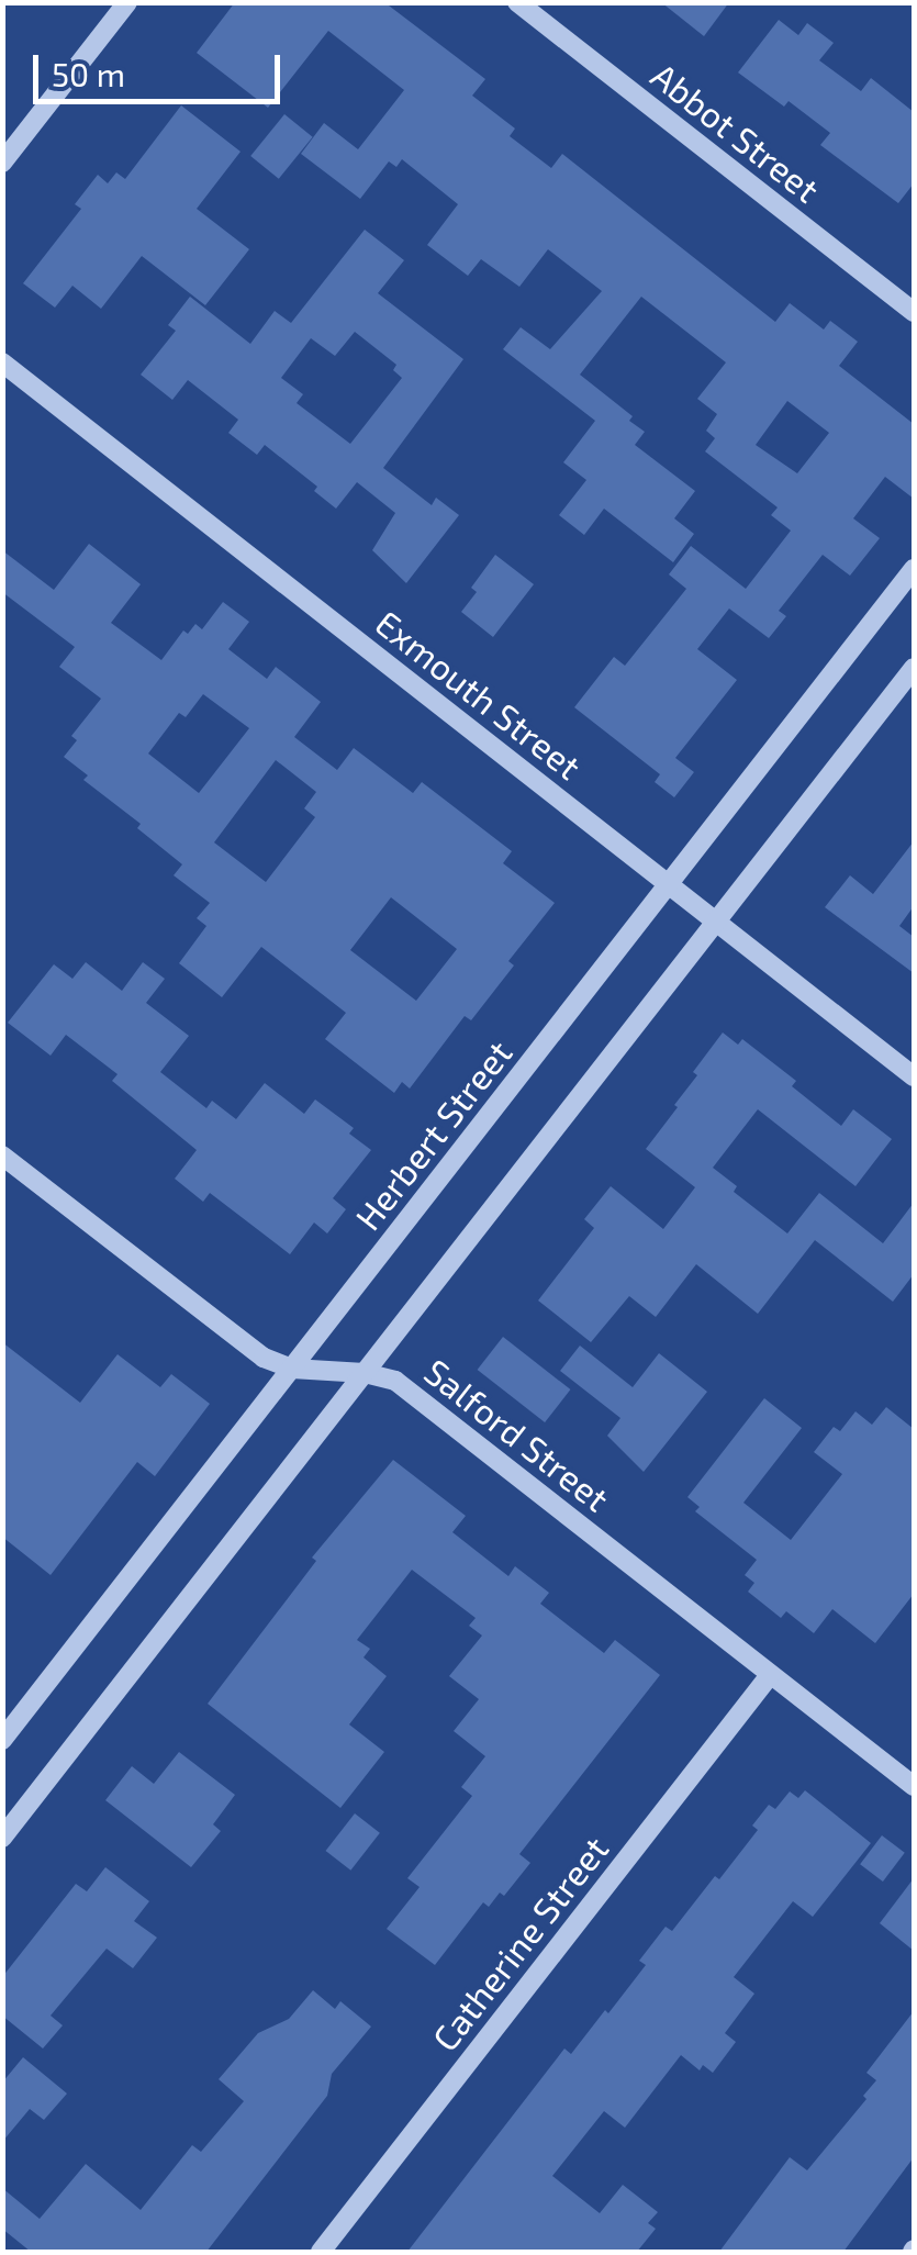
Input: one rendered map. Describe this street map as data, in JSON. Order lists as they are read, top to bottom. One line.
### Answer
{"streets":{"street":["Abbot Street","Exmouth Street","Herbert Street","Salford Street","Catherine Street"]},"crossings":[["Exmouth Street","Herbert Street"],["Herbert Street","Salford Street"],["Salford Street","Catherine Street"]],"scale_bar":"50 m"}
